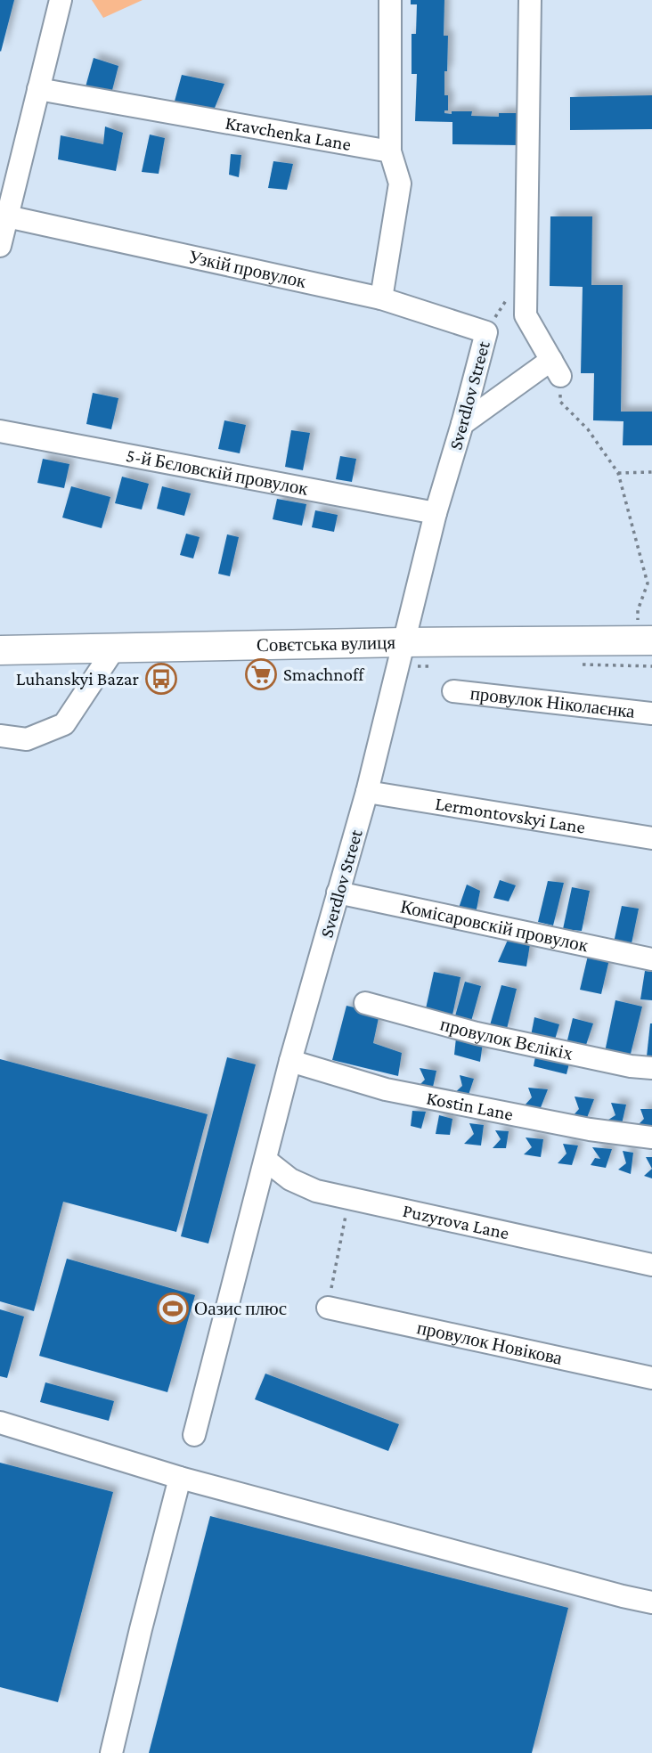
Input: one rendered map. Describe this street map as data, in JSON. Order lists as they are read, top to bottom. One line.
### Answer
{"streets":{"main road":["Совєтська вулиця"],"street":["Kravchenka Lane","Узкій провулок","Sverdlov Street","5-й Бєловскій провулок","провулок Ніколаєнка","Lermontovskyi Lane","Комісаровскій провулок","провулок Вєлікіх","Kostin Lane","Puzyrova Lane","провулок Новікова"]},"crossings":[["Узкій провулок","Sverdlov Street"],["Sverdlov Street","5-й Бєловскій провулок"],["Sverdlov Street","Совєтська вулиця"],["Sverdlov Street","Lermontovskyi Lane"],["Sverdlov Street","Комісаровскій провулок"],["Sverdlov Street","Kostin Lane"],["Sverdlov Street","Puzyrova Lane"]],"places":{"supermarket":["Smachnoff"],"bus stop":["Luhanskyi Bazar"],"sports":["Оазис плюс"]}}
